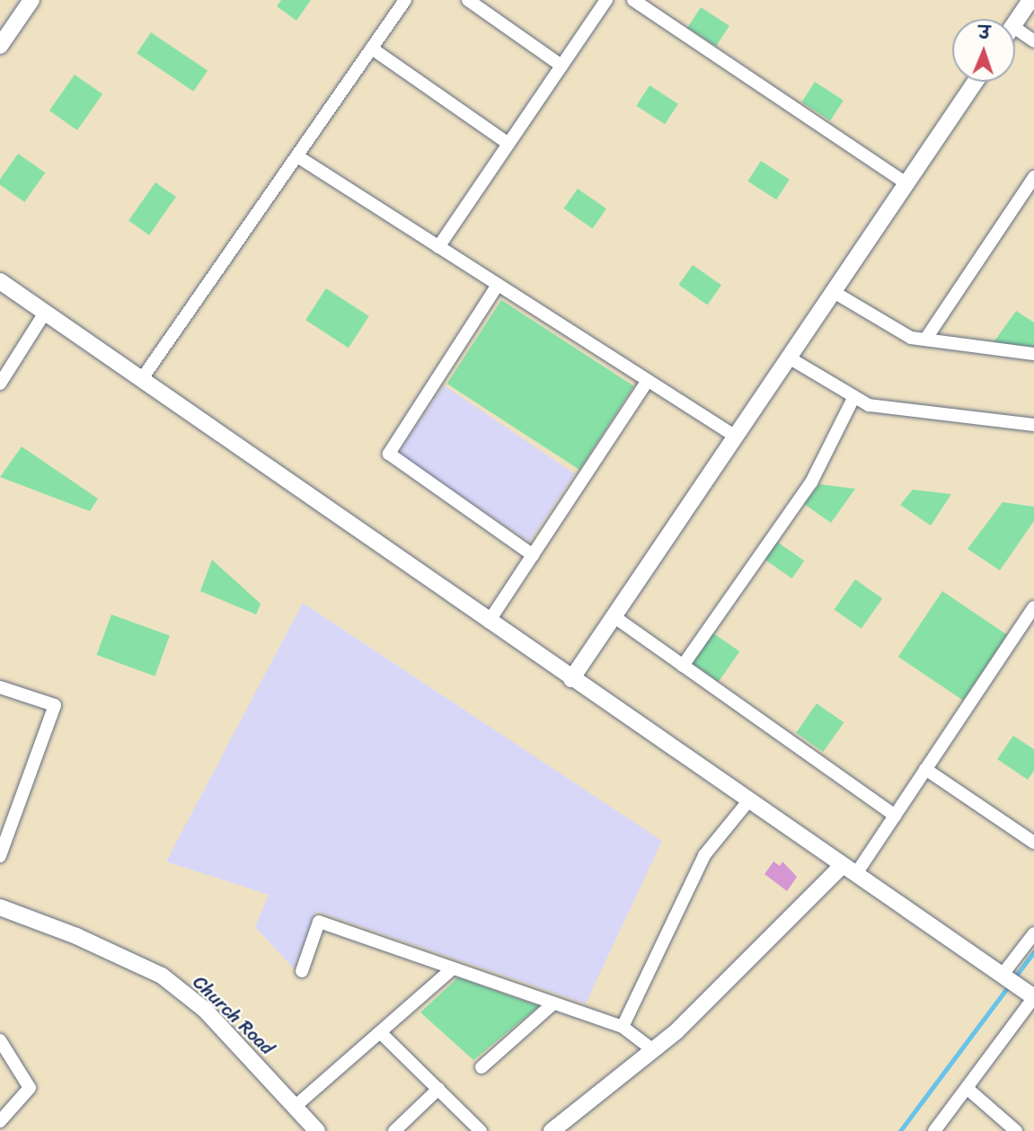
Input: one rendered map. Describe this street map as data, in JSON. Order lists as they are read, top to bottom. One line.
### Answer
{"streets":{"street":["Church Road"]},"north":"top"}
